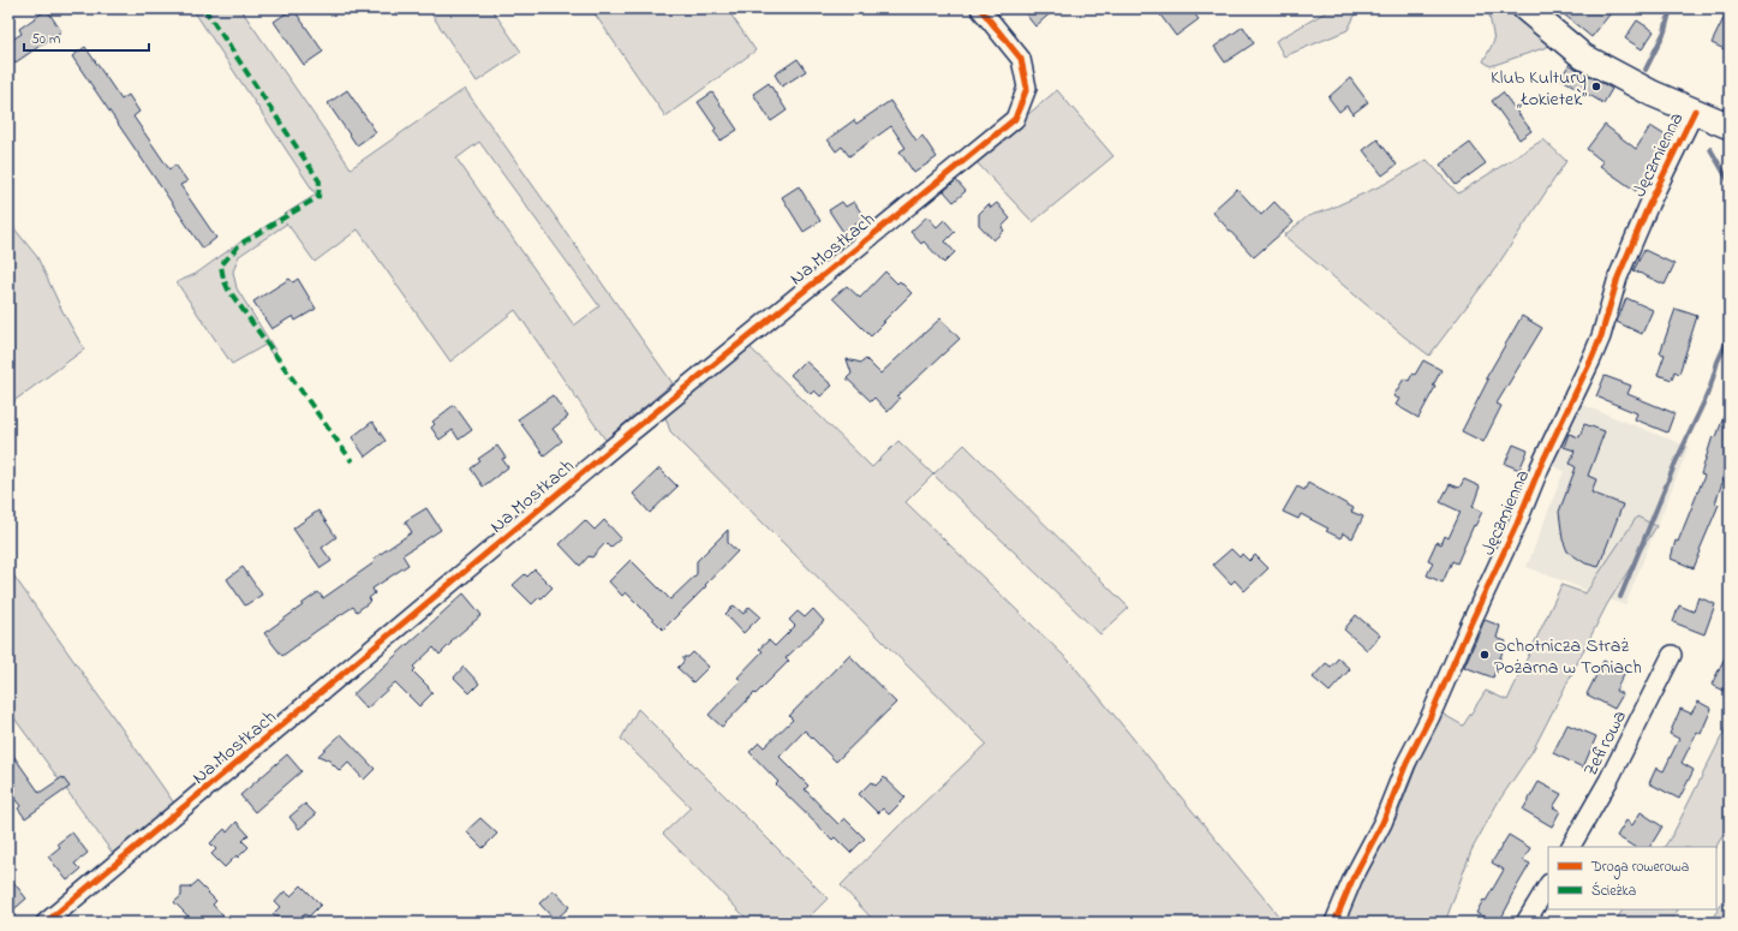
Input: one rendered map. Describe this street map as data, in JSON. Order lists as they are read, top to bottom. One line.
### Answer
{"streets":{"street":["Jęczmienna","Na Mostkach","Zefirowa"]},"places":["Klub Kultury „Łokietek”","Ochotnicza Straż Pożarna w Toniach"],"legend":["Droga rowerowa","Ścieżka"],"scale_bar":"50 m"}
